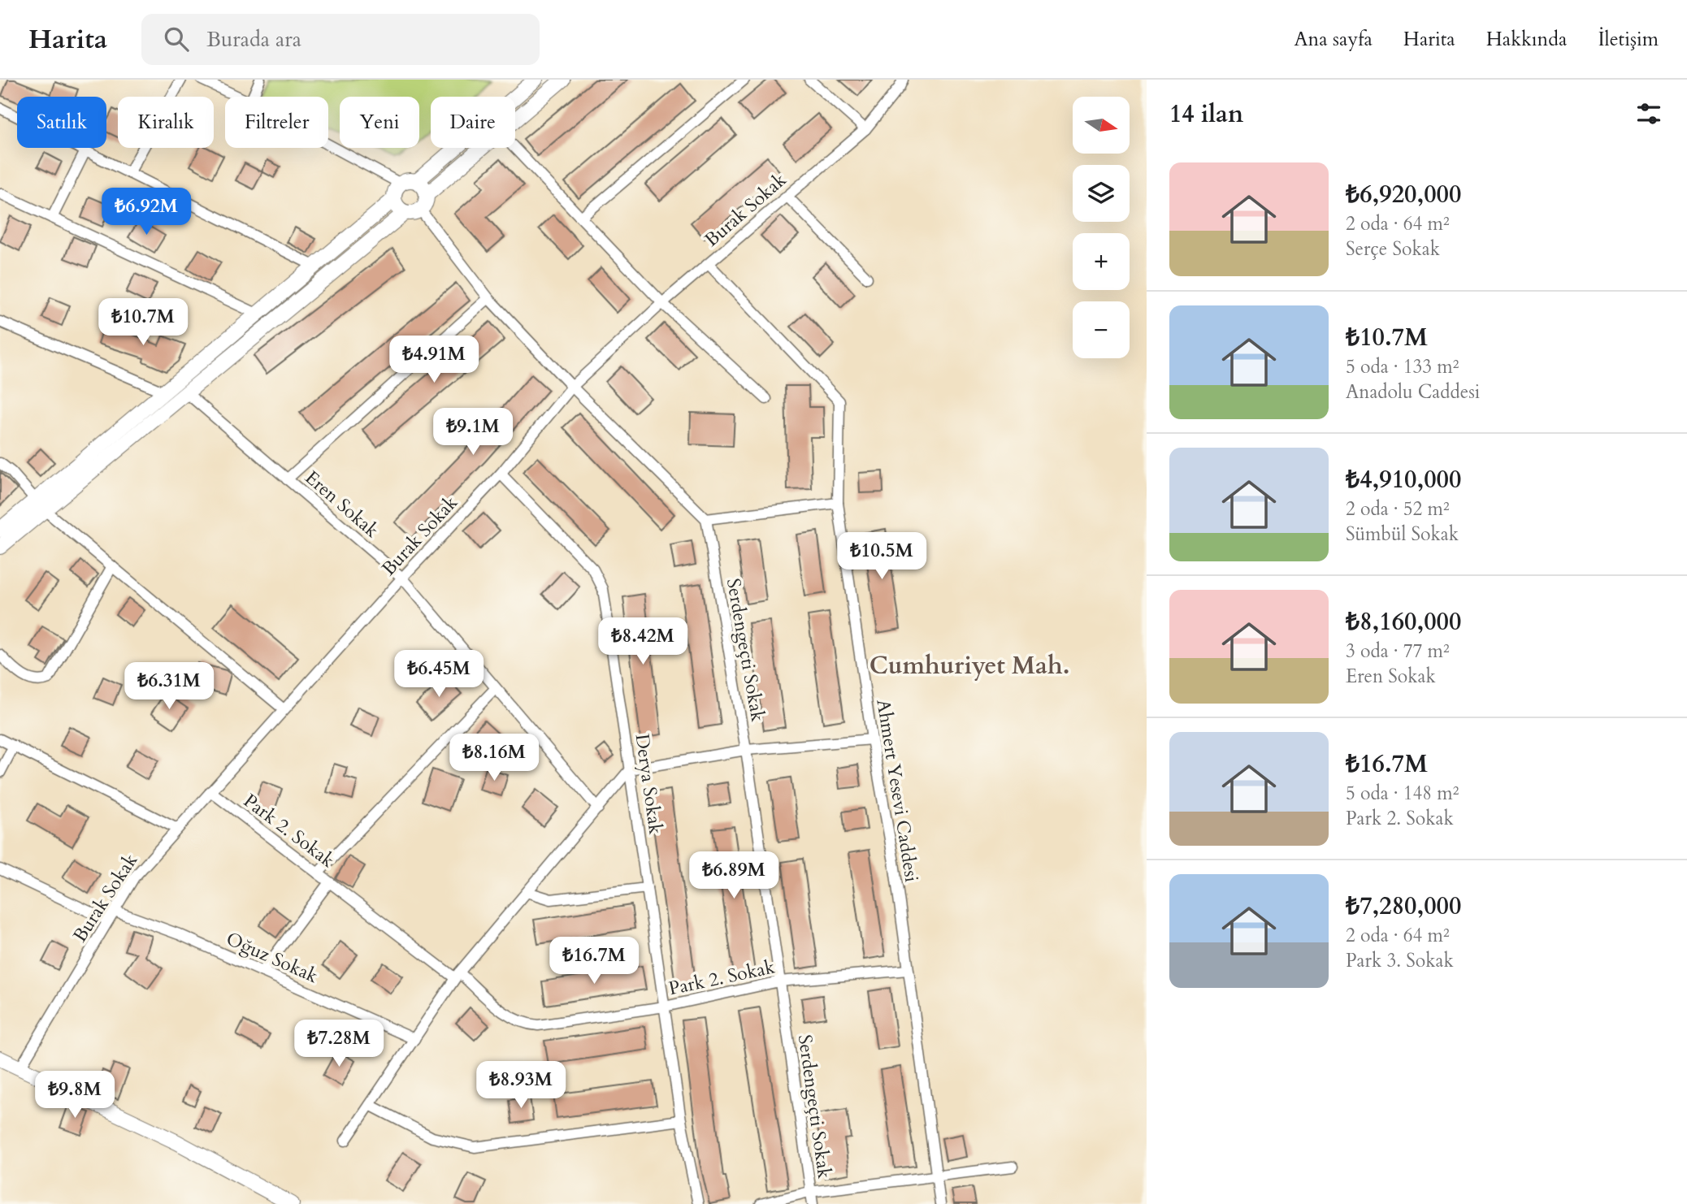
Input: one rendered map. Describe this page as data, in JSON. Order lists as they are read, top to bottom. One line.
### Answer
{"streets":{"street":["Burak Sokak","Eren Sokak","Serdengeçti Sokak","Derya Sokak","Ahmert Yesevi Caddesi","Park 2. Sokak","Oğuz Sokak"]},"crossings":[["Burak Sokak","Eren Sokak"],["Burak Sokak","Derya Sokak"],["Burak Sokak","Ahmert Yesevi Caddesi"],["Burak Sokak","Park 2. Sokak"],["Burak Sokak","Oğuz Sokak"],["Serdengeçti Sokak","Park 2. Sokak"],["Derya Sokak","Park 2. Sokak"],["Ahmert Yesevi Caddesi","Park 2. Sokak"]],"districts":["Cumhuriyet Mah."],"north":"right","page":{"header":"Harita","search":"Burada ara","nav":["Ana sayfa","Harita","Hakkında","İletişim"],"heading":"14 ilan","map_buttons":["+","−"],"chip":["Satılık","Kiralık","Filtreler","Yeni","Daire"],"list":[{"name":"₺6,920,000","note":"2 oda · 64 m² · Serçe Sokak"},{"name":"₺10.7M","note":"5 oda · 133 m² · Anadolu Caddesi"},{"name":"₺4,910,000","note":"2 oda · 52 m² · Sümbül Sokak"},{"name":"₺8,160,000","note":"3 oda · 77 m² · Eren Sokak"},{"name":"₺16.7M","note":"5 oda · 148 m² · Park 2. Sokak"},{"name":"₺7,280,000","note":"2 oda · 64 m² · Park 3. Sokak"}],"price":["₺6.92M","₺10.7M","₺4.91M","₺9.1M","₺10.5M","₺8.42M","₺6.45M","₺6.31M","₺8.16M","₺6.89M","₺16.7M","₺7.28M","₺8.93M","₺9.8M"]}}
